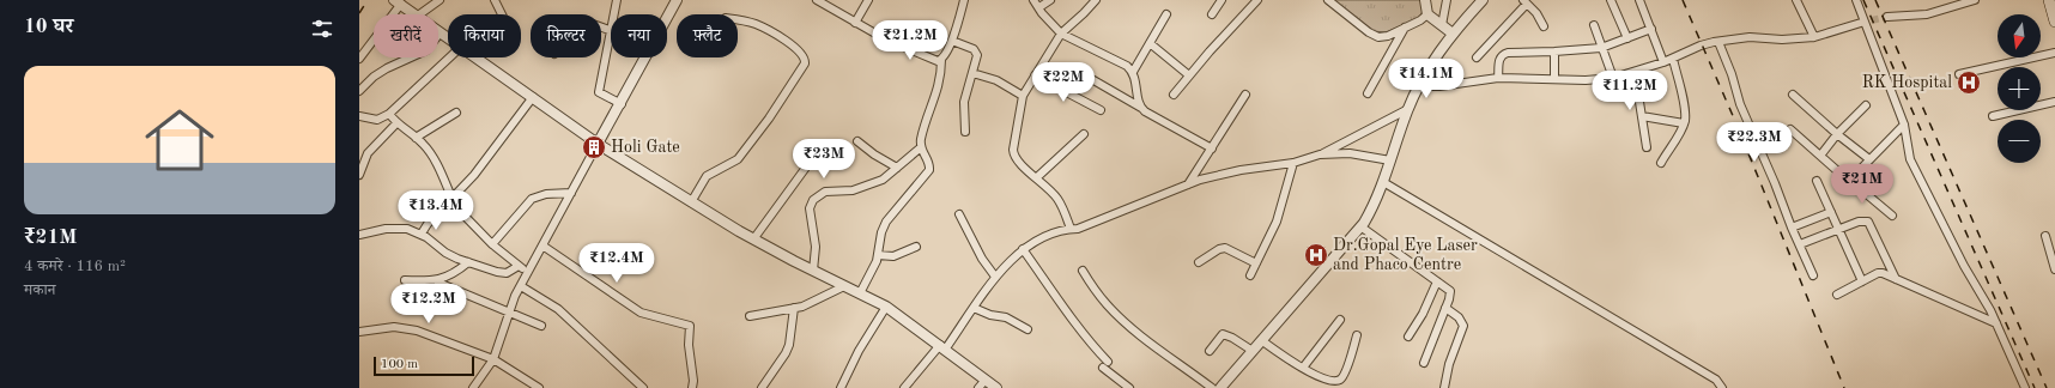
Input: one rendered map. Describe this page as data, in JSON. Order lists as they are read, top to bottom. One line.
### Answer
{"places":{"hospital":["RK Hospital","Dr.Gopal Eye Laser and Phaco Centre"],"building":["Holi Gate"]},"scale_bar":"100 m","north":"bottom","page":{"heading":"10 घर","map_buttons":["+","−"],"chip":["खरीदें","किराया","फ़िल्टर","नया","फ़्लैट"],"price":["₹21.2M","₹14.1M","₹22M","₹11.2M","₹22.3M","₹23M","₹21M","₹13.4M","₹12.4M","₹12.2M"],"list":[{"name":"₹21M","note":"4 कमरे · 116 m² · मकान"}],"scale":"100 m"}}
